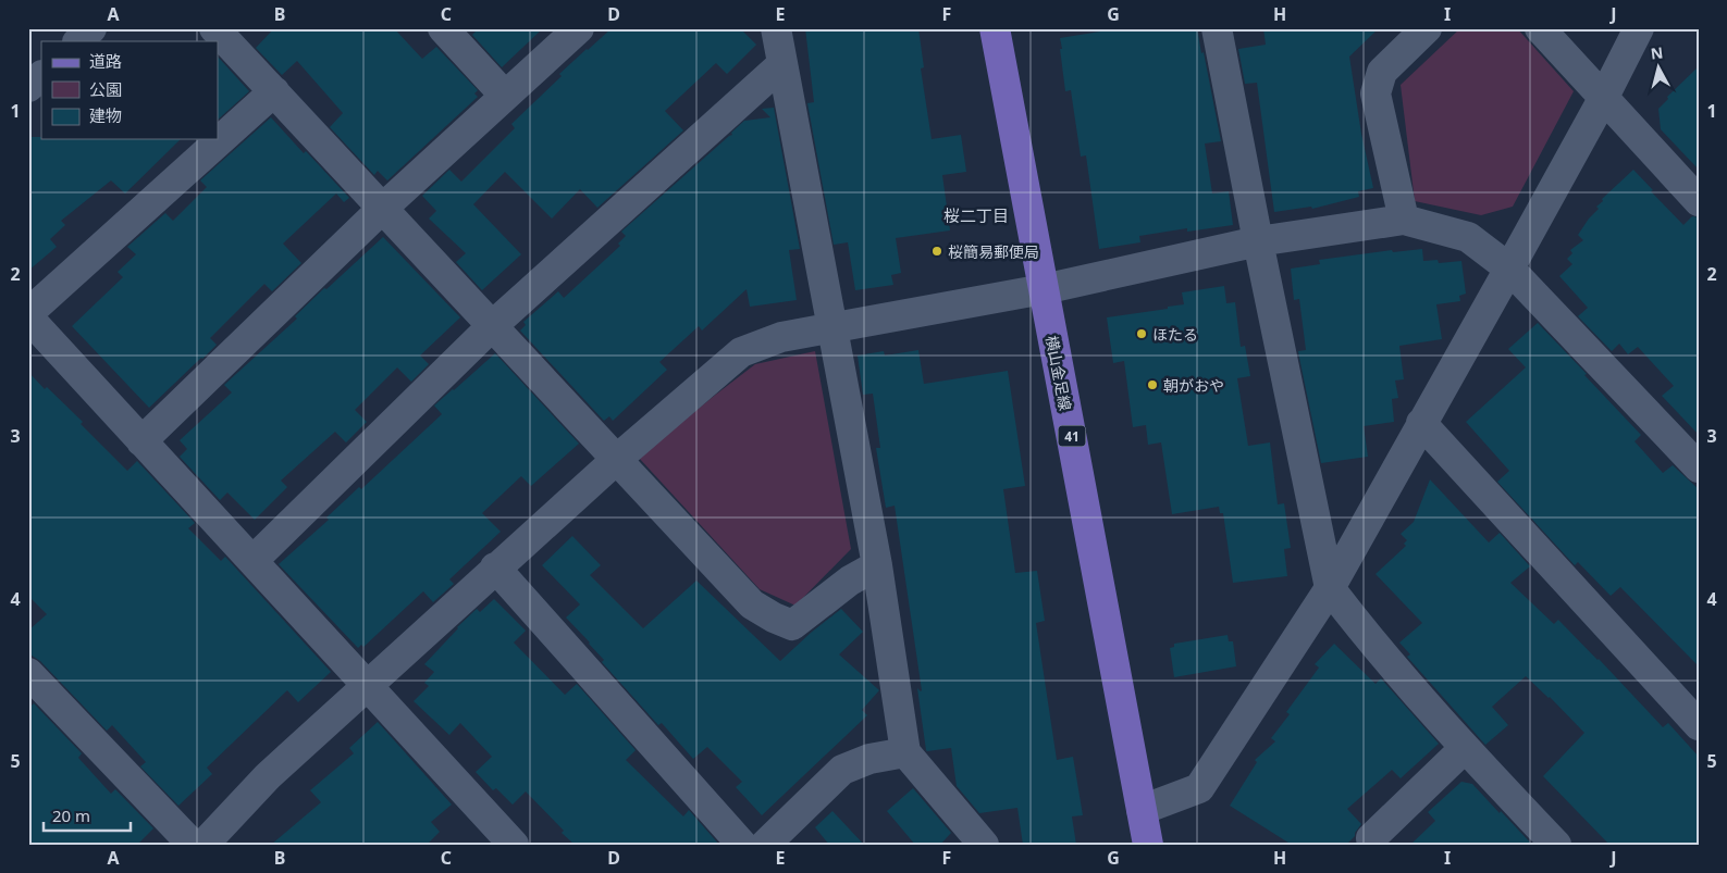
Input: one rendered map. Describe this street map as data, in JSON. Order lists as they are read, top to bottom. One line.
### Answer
{"streets":{"main road":["横山金足線","41"]},"districts":["桜二丁目"],"places":["桜簡易郵便局","ほたる","朝がおや"],"legend":["道路","公園","建物"],"scale_bar":"20 m","north":"top","grid":{"columns":["A","B","C","D","E","F","G","H","I","J"],"rows":["1","2","3","4","5"]}}
